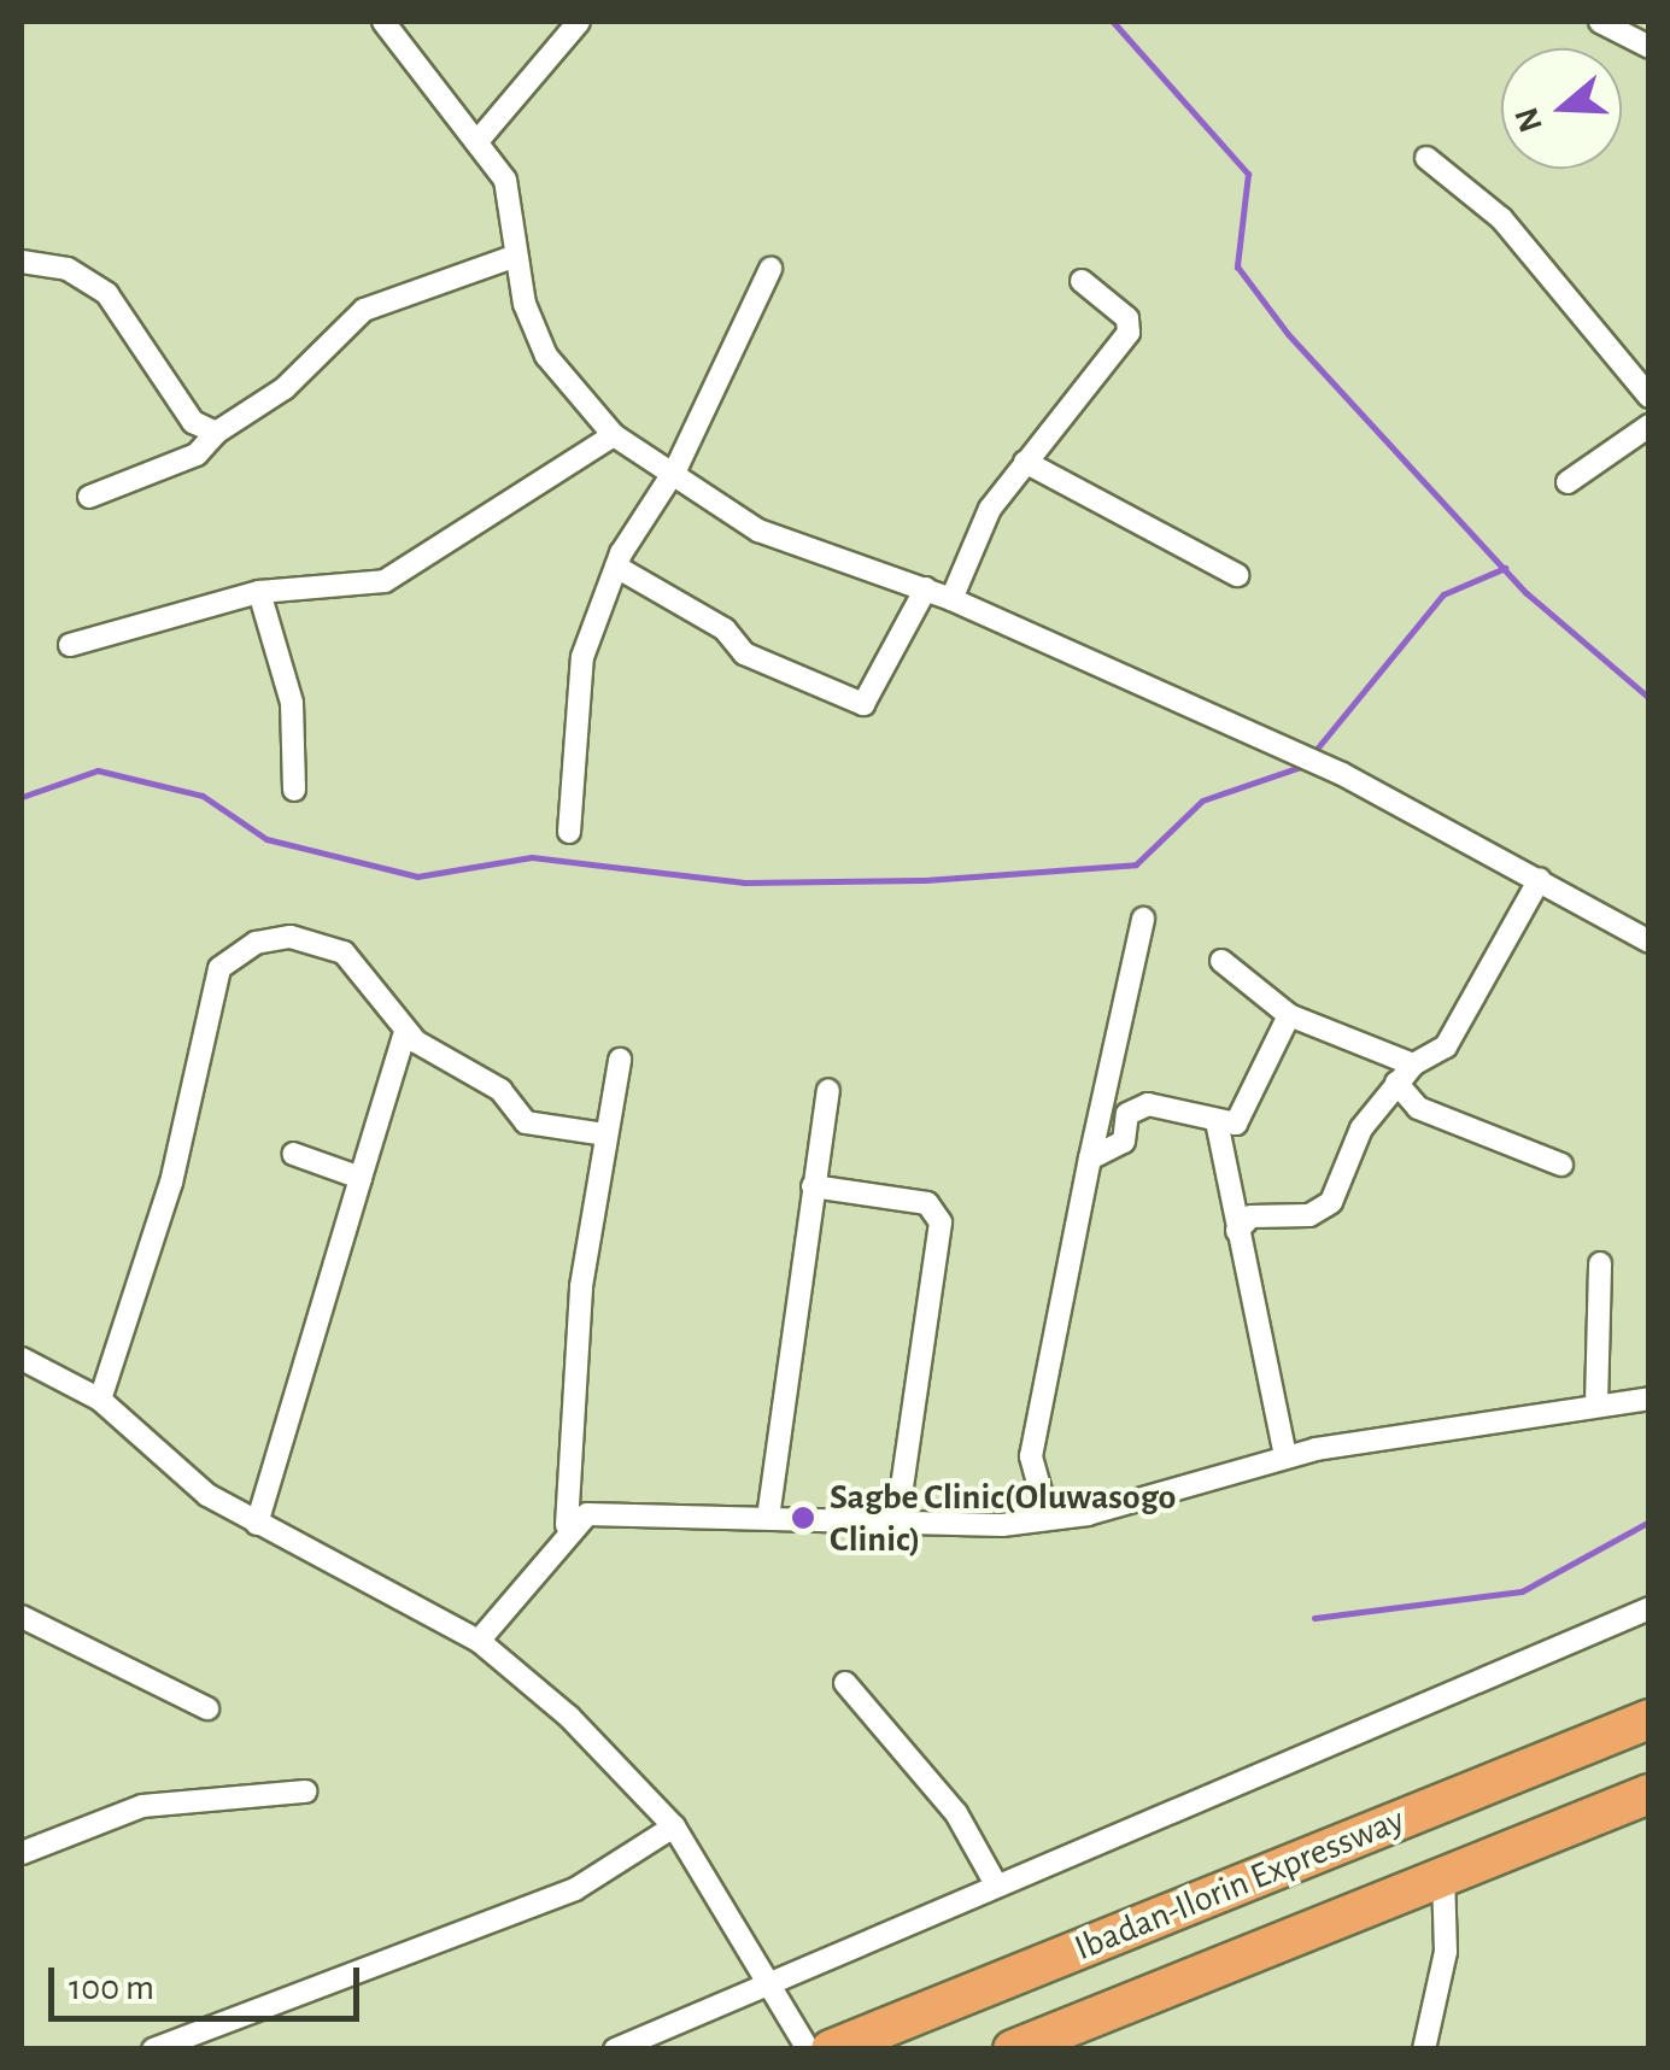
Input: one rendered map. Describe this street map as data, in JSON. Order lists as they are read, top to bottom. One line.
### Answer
{"streets":{"highway":["Ibadan-Ilorin Expressway"]},"places":["Sagbe Clinic(Oluwasogo Clinic)"],"scale_bar":"100 m","north":"left"}
